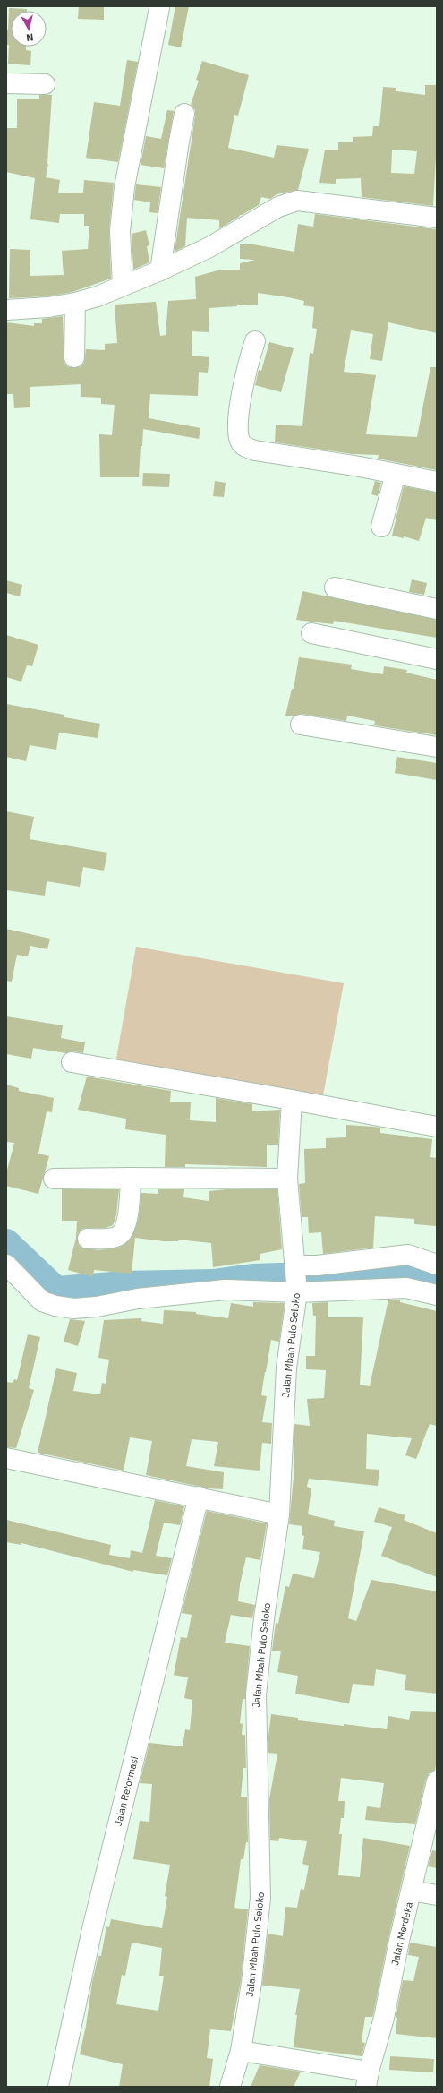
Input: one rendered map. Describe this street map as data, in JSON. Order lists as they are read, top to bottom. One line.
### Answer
{"streets":{"street":["Jalan Mbah Pulo Seloko","Jalan Reformasi","Jalan Merdeka"]},"north":"bottom"}
